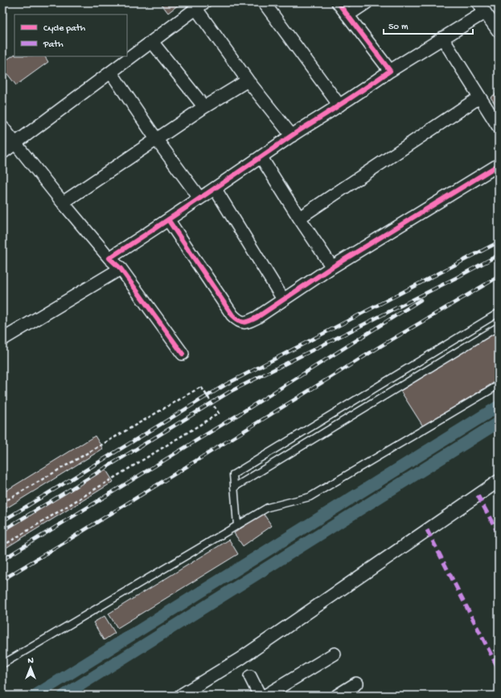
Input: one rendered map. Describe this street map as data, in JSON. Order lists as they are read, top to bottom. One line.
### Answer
{"legend":["Cycle path","Path"],"scale_bar":"50 m","north":"top"}
